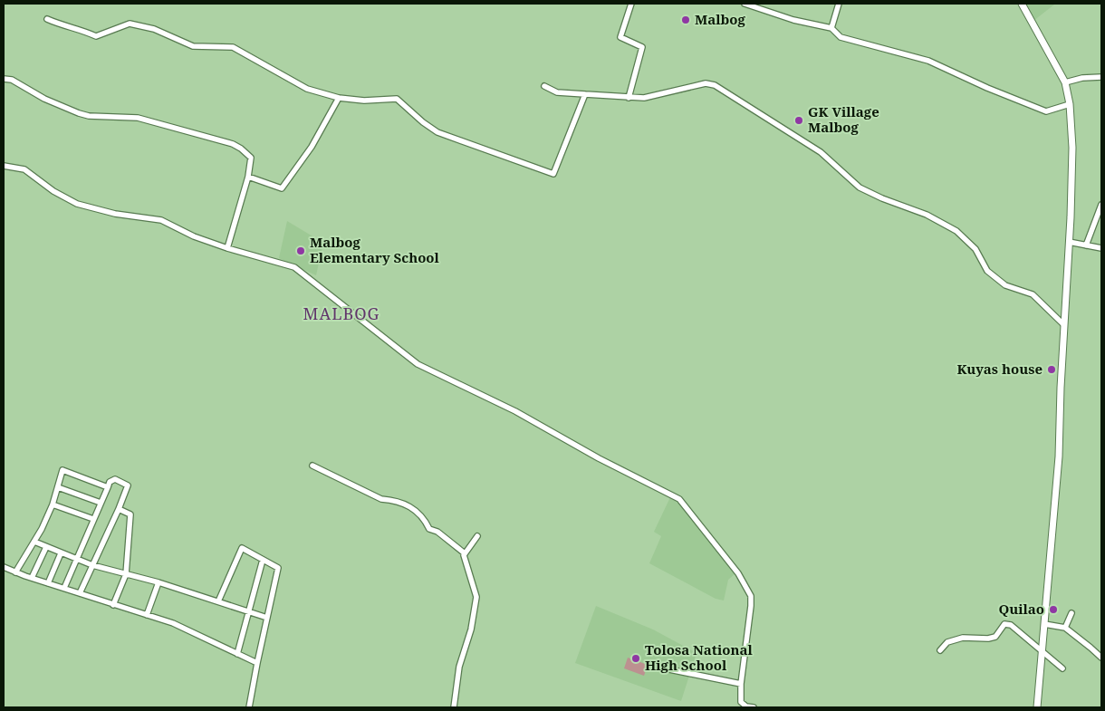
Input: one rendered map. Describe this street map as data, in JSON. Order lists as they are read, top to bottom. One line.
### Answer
{"districts":["MALBOG"],"places":["Malbog","GK Village Malbog","Malbog Elementary School","Kuyas house","Quilao","Tolosa National High School"]}
